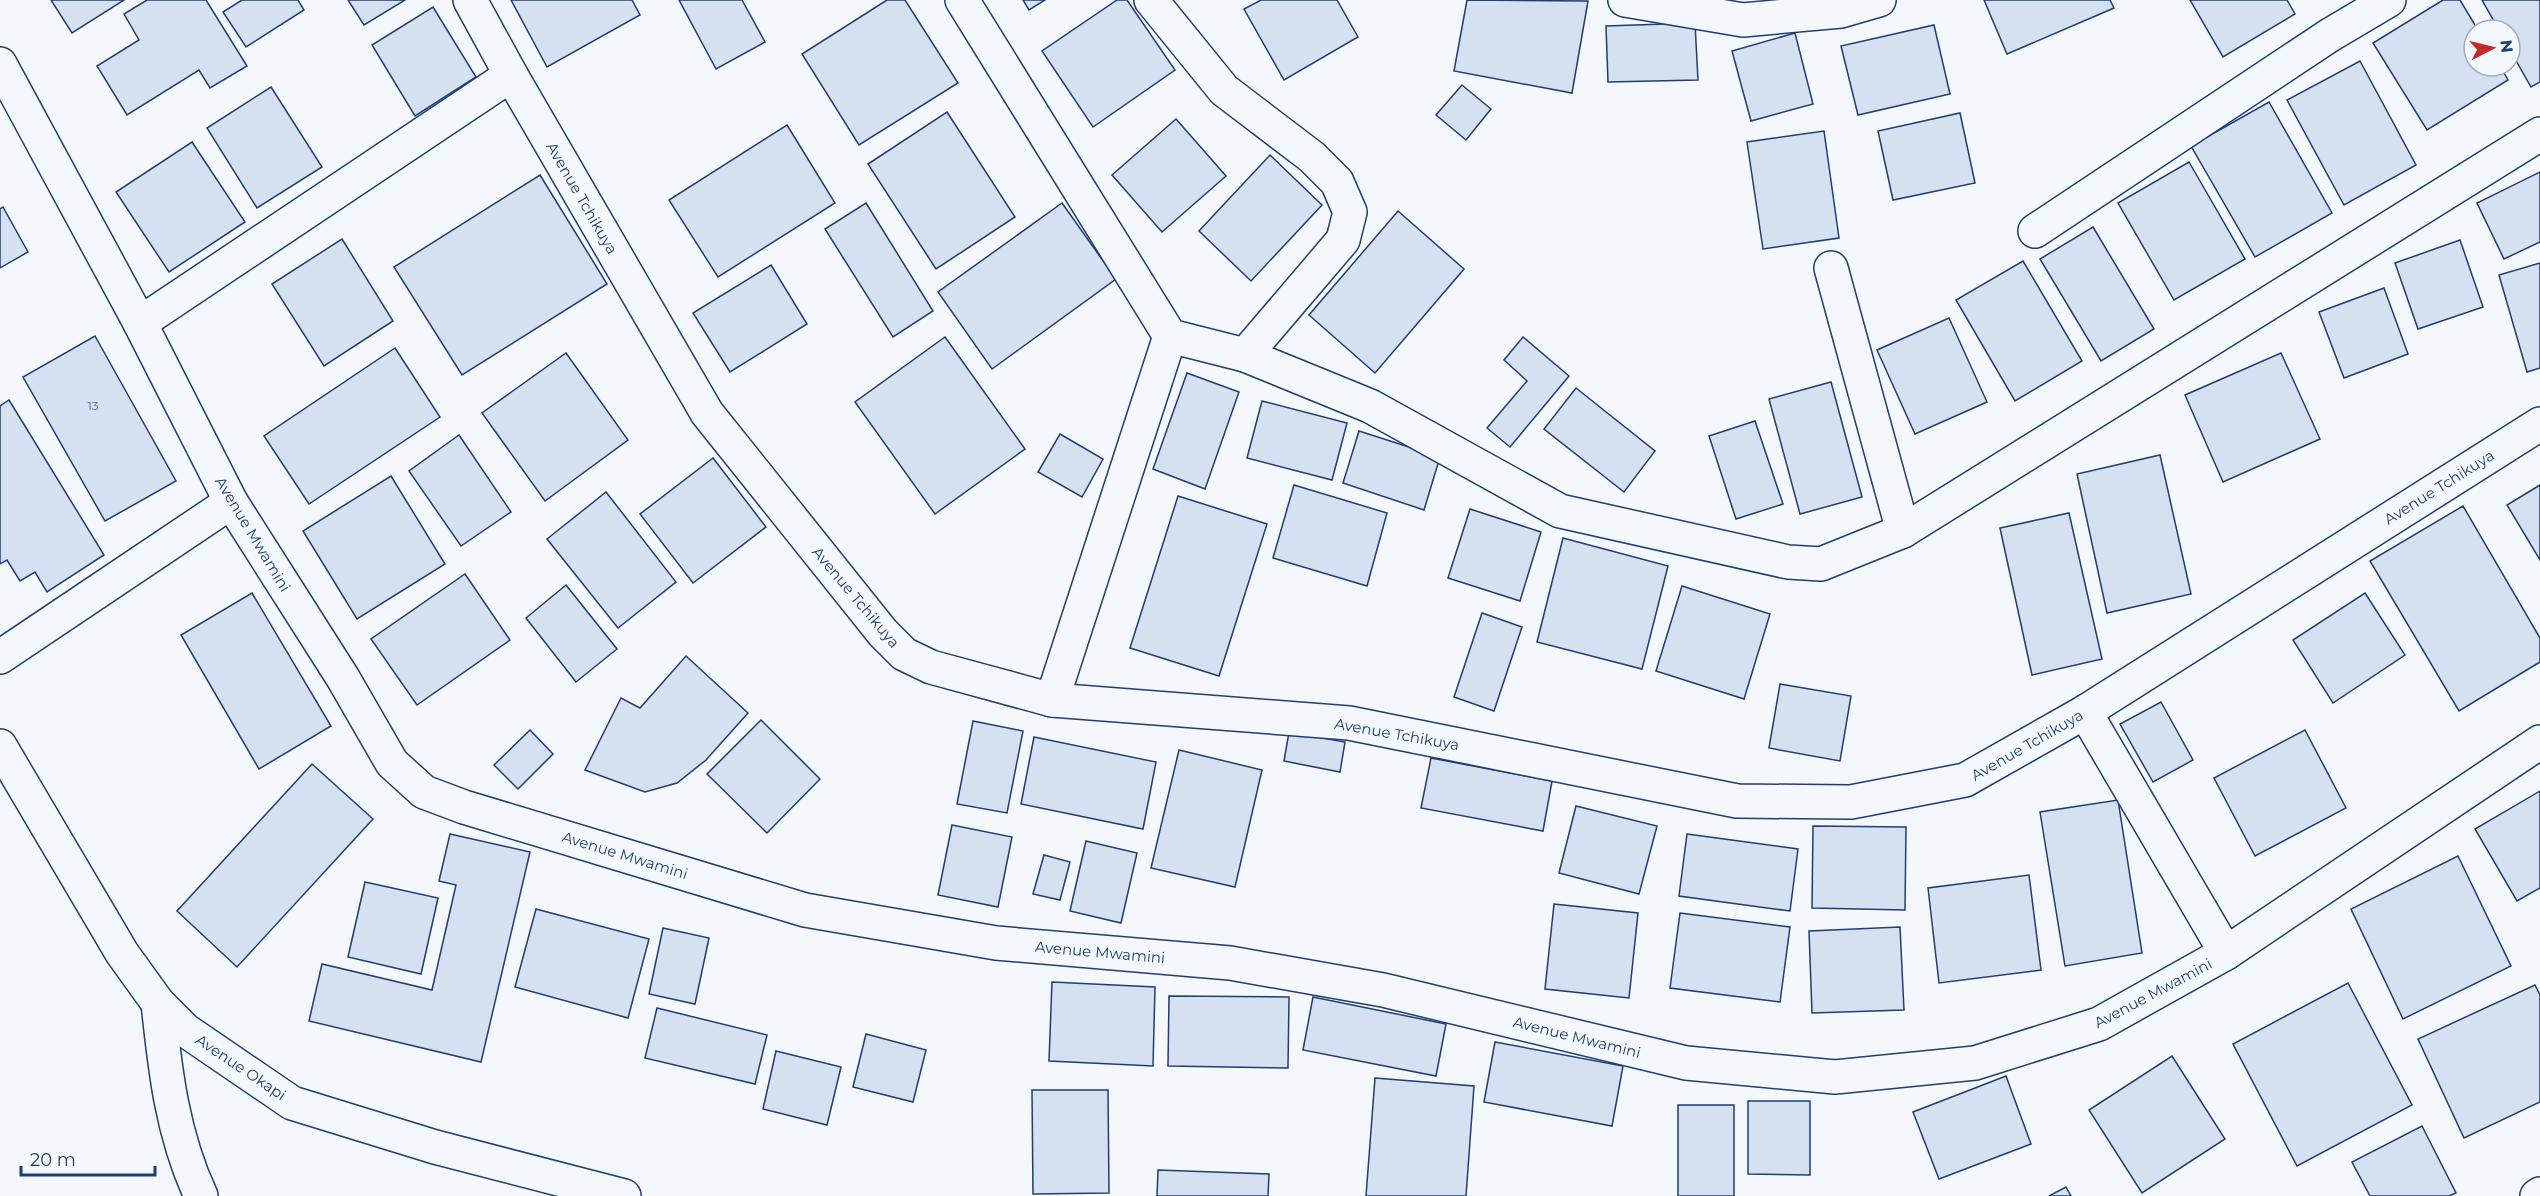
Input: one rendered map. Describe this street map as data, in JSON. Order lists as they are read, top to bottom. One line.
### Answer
{"streets":{"street":["Avenue Tchikuya","Avenue Mwamini","Avenue Okapi"]},"house_numbers":["13"],"scale_bar":"20 m","north":"right"}
